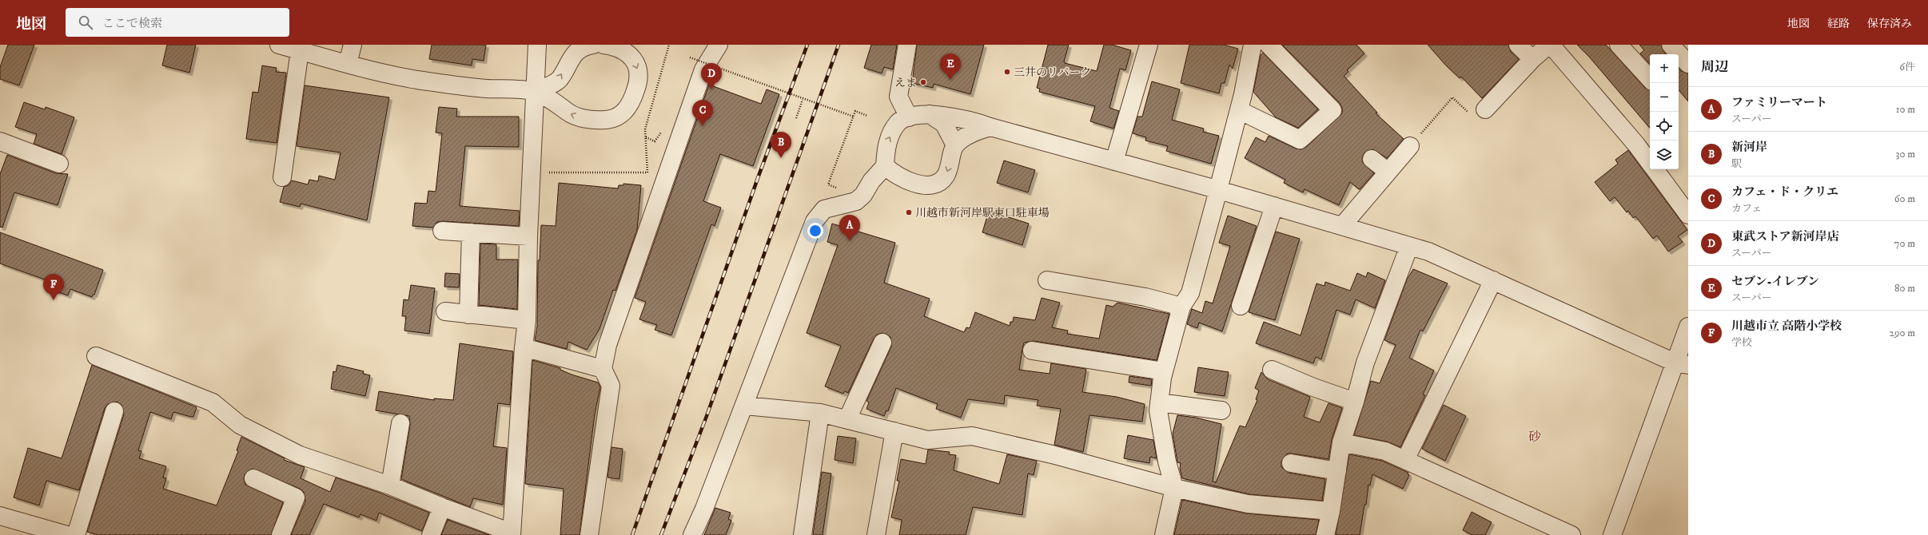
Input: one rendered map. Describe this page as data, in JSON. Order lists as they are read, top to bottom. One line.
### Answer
{"districts":["砂"],"places":["三井のリパーク","えま","川越市新河岸駅東口駐車場"],"page":{"header":"地図","search":"ここで検索","nav":["地図","経路","保存済み"],"heading":["周辺","6件"],"pins":["E","D","C","B","A","F"],"map_buttons":["+","−"],"list":[{"mark":"A","name":"ファミリーマート","note":"スーパー","value":"10 m"},{"mark":"B","name":"新河岸","note":"駅","value":"30 m"},{"mark":"C","name":"カフェ・ド・クリエ","note":"カフェ","value":"60 m"},{"mark":"D","name":"東武ストア新河岸店","note":"スーパー","value":"70 m"},{"mark":"E","name":"セブン-イレブン","note":"スーパー","value":"80 m"},{"mark":"F","name":"川越市立 高階小学校","note":"学校","value":"290 m"}]}}
